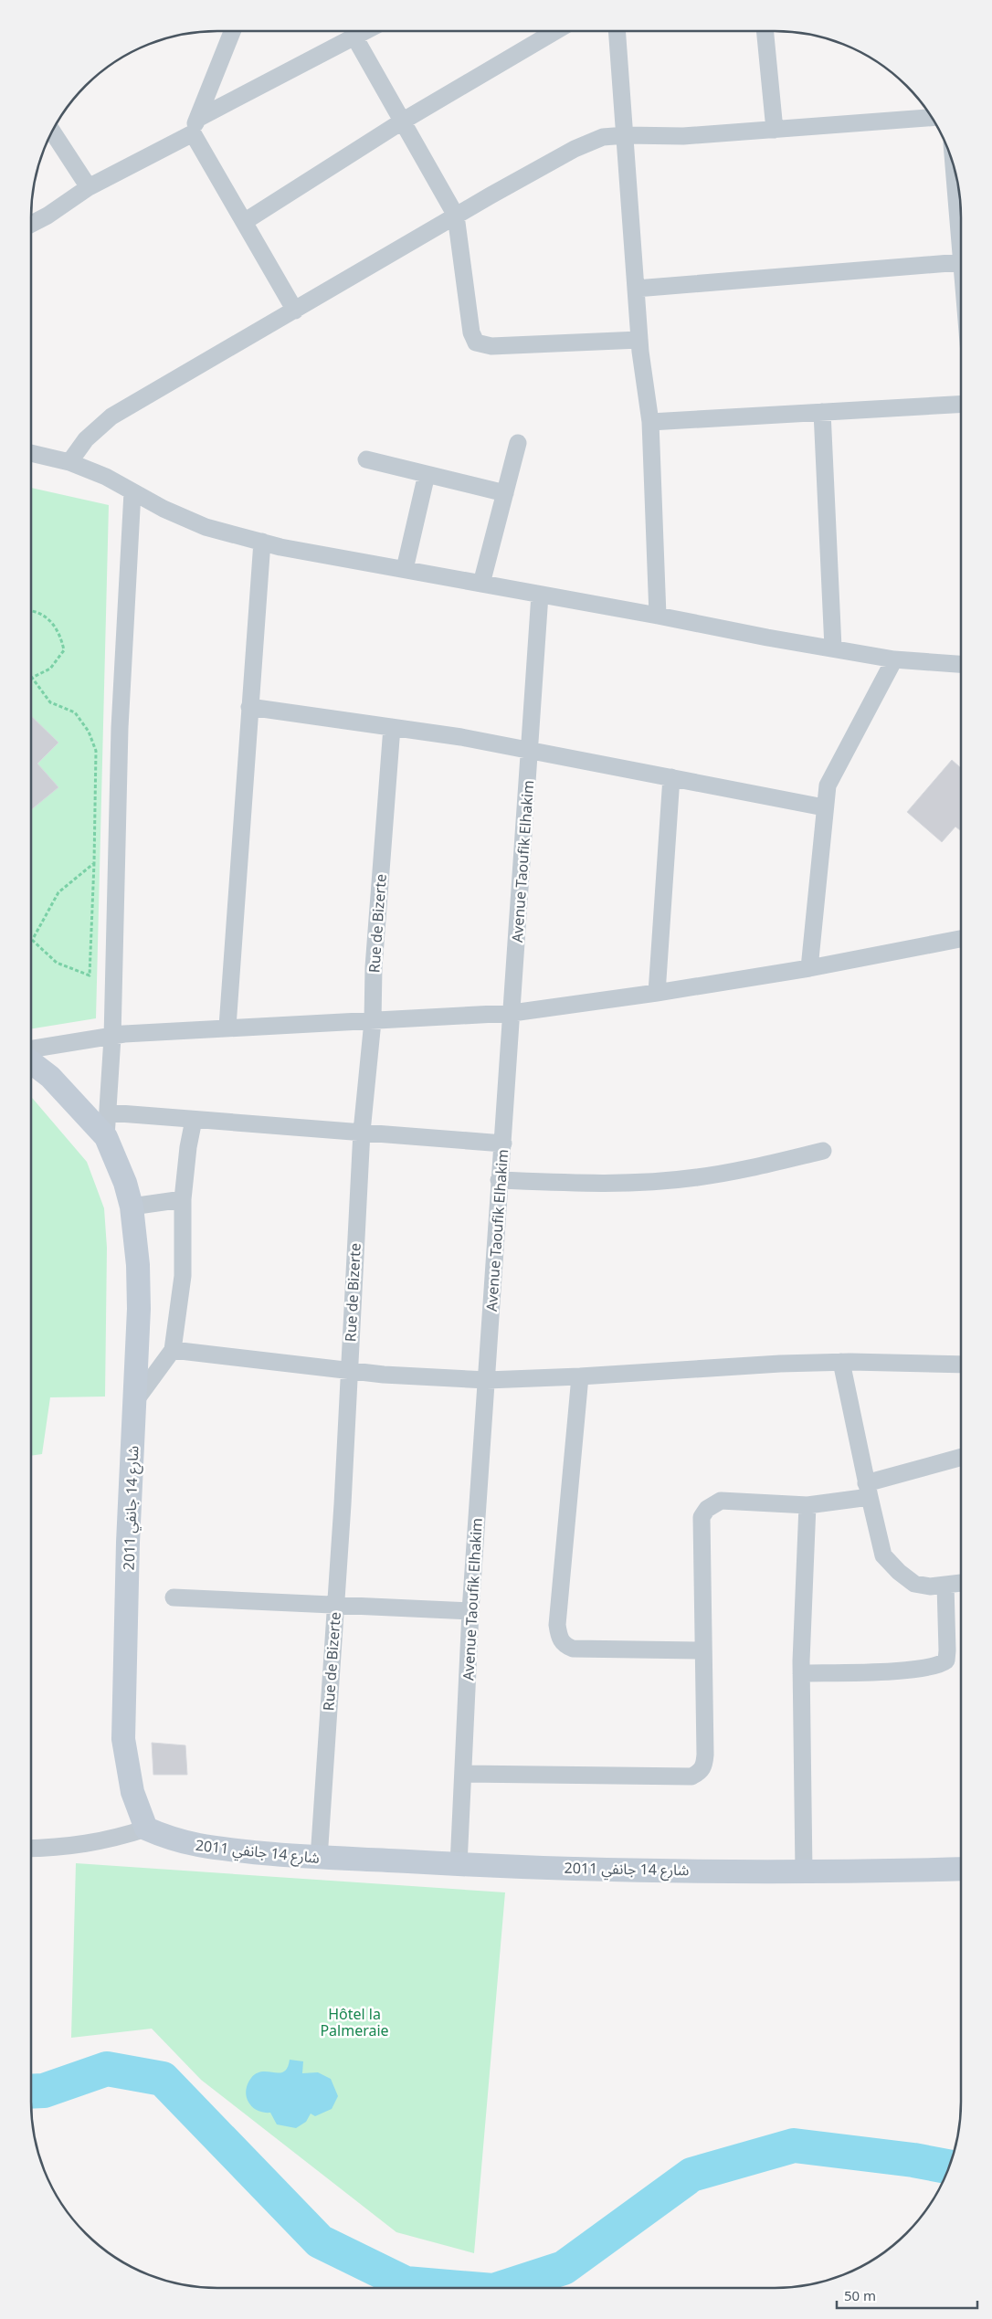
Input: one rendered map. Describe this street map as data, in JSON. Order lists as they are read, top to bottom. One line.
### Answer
{"streets":{"main road":["شارع 14 جانفي 2011"],"street":["Avenue Taoufik Elhakim","Rue de Bizerte"]},"crossings":[["Avenue Taoufik Elhakim","شارع 14 جانفي 2011"],["Rue de Bizerte","شارع 14 جانفي 2011"]],"parks":["Hôtel la Palmeraie"],"scale_bar":"50 m"}
